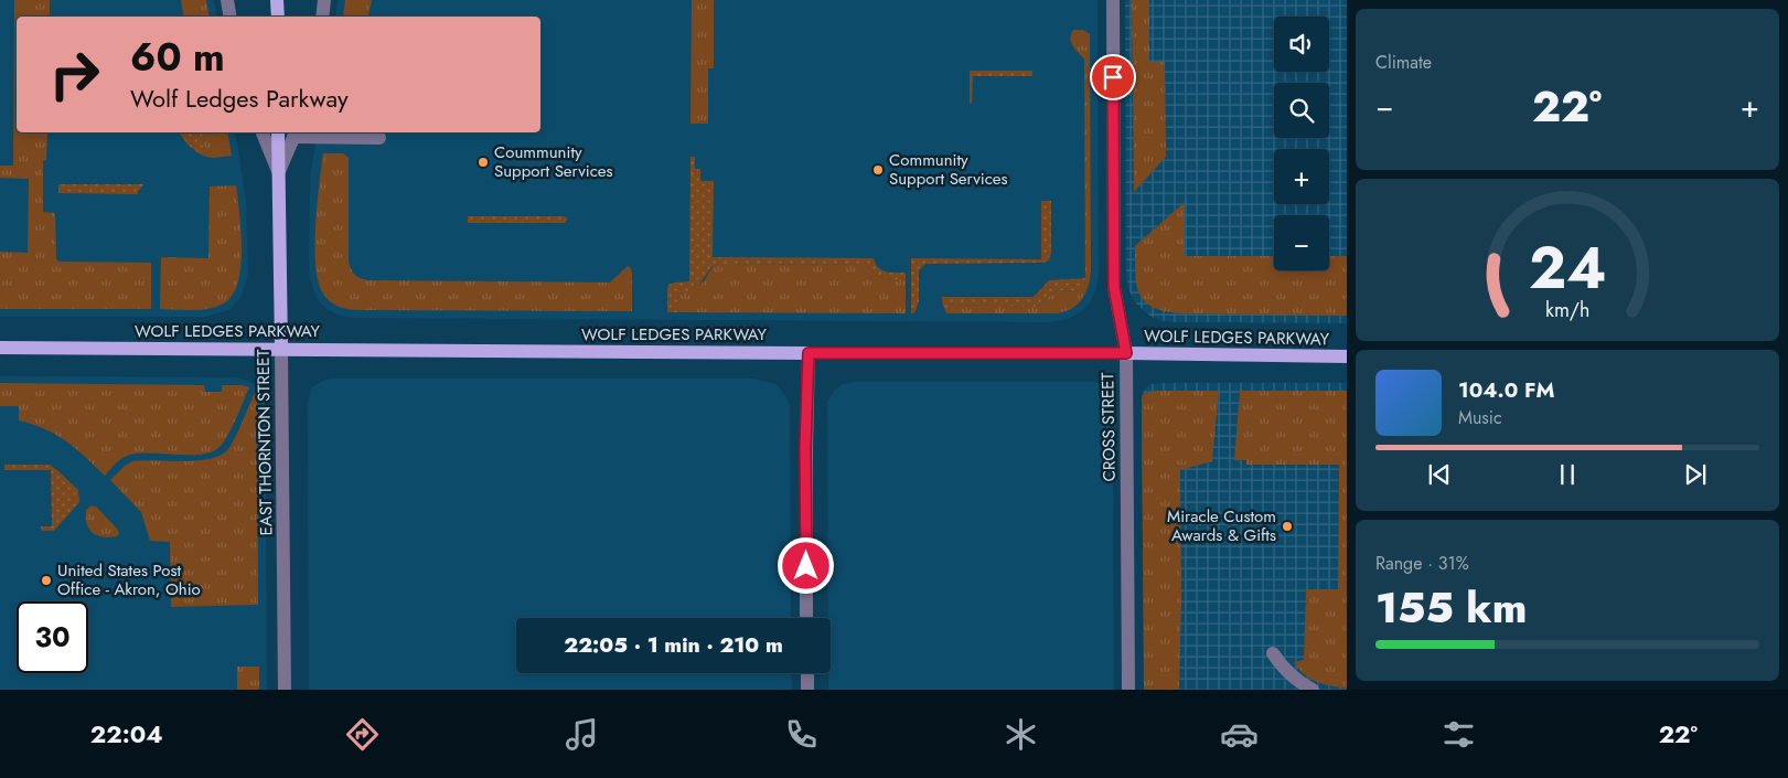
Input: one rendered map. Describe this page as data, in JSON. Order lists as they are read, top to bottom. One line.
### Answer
{"streets":{"main road":["WOLF LEDGES PARKWAY","EAST THORNTON STREET"],"street":["CROSS STREET"]},"crossings":[["WOLF LEDGES PARKWAY","CROSS STREET"],["WOLF LEDGES PARKWAY","EAST THORNTON STREET"]],"places":["Coummunity Support Services","Community Support Services","Miracle Custom Awards & Gifts","United States Post Office - Akron, Ohio"],"page":{"tile":["Climate",["Range · 31%","155 km"]],"map_buttons":["+","−"],"turn":["60 m","Wolf Ledges Parkway"],"heat":["−","22°","+"],"song":["104.0 FM","Music"],"limit":"30","trip":"22:05 · 1 min · 210 m","tabs":["22:04","22°"],"gauge":["24","km/h"]}}
